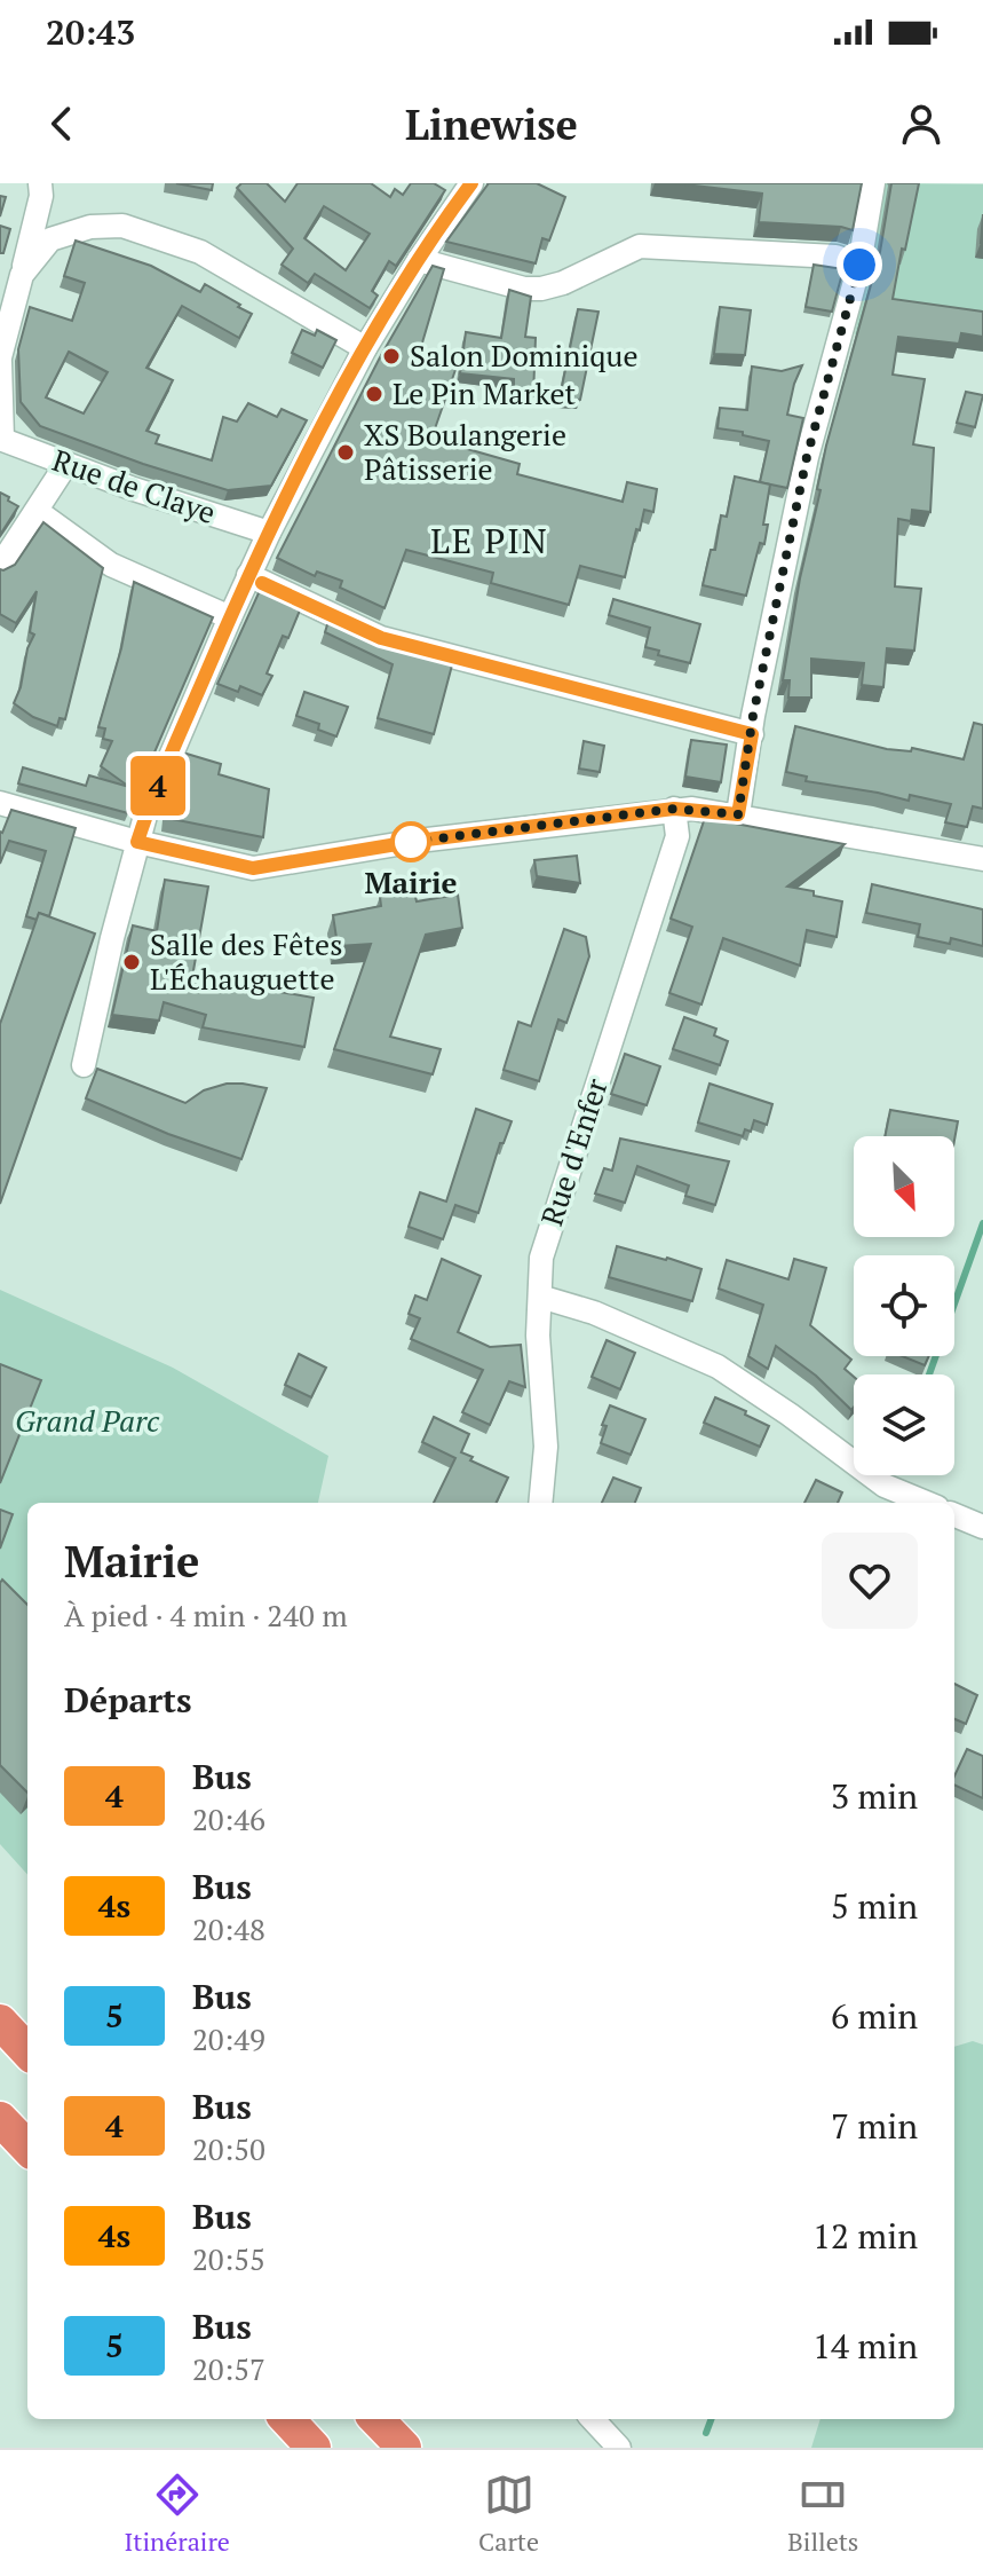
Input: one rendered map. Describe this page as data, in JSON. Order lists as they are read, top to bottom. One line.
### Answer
{"streets":{"street":["Rue de Claye","Rue d'Enfer"]},"districts":["LE PIN"],"parks":["Grand Parc"],"places":["Salon Dominique","Le Pin Market","XS Boulangerie Pâtisserie","Mairie","Salle des Fêtes L'Échauguette"],"lines":["bus line 4"],"north":"bottom right","page":{"status":"20:43","header":"Linewise","on_map":"4","heading":[["Mairie","À pied · 4 min · 240 m"],"Départs"],"list":[{"mark":"4","name":"Bus","note":"20:46","value":"3 min"},{"mark":"4s","name":"Bus","note":"20:48","value":"5 min"},{"mark":"5","name":"Bus","note":"20:49","value":"6 min"},{"mark":"4","name":"Bus","note":"20:50","value":"7 min"},{"mark":"4s","name":"Bus","note":"20:55","value":"12 min"},{"mark":"5","name":"Bus","note":"20:57","value":"14 min"}],"tabs":["Itinéraire","Carte","Billets"]}}
